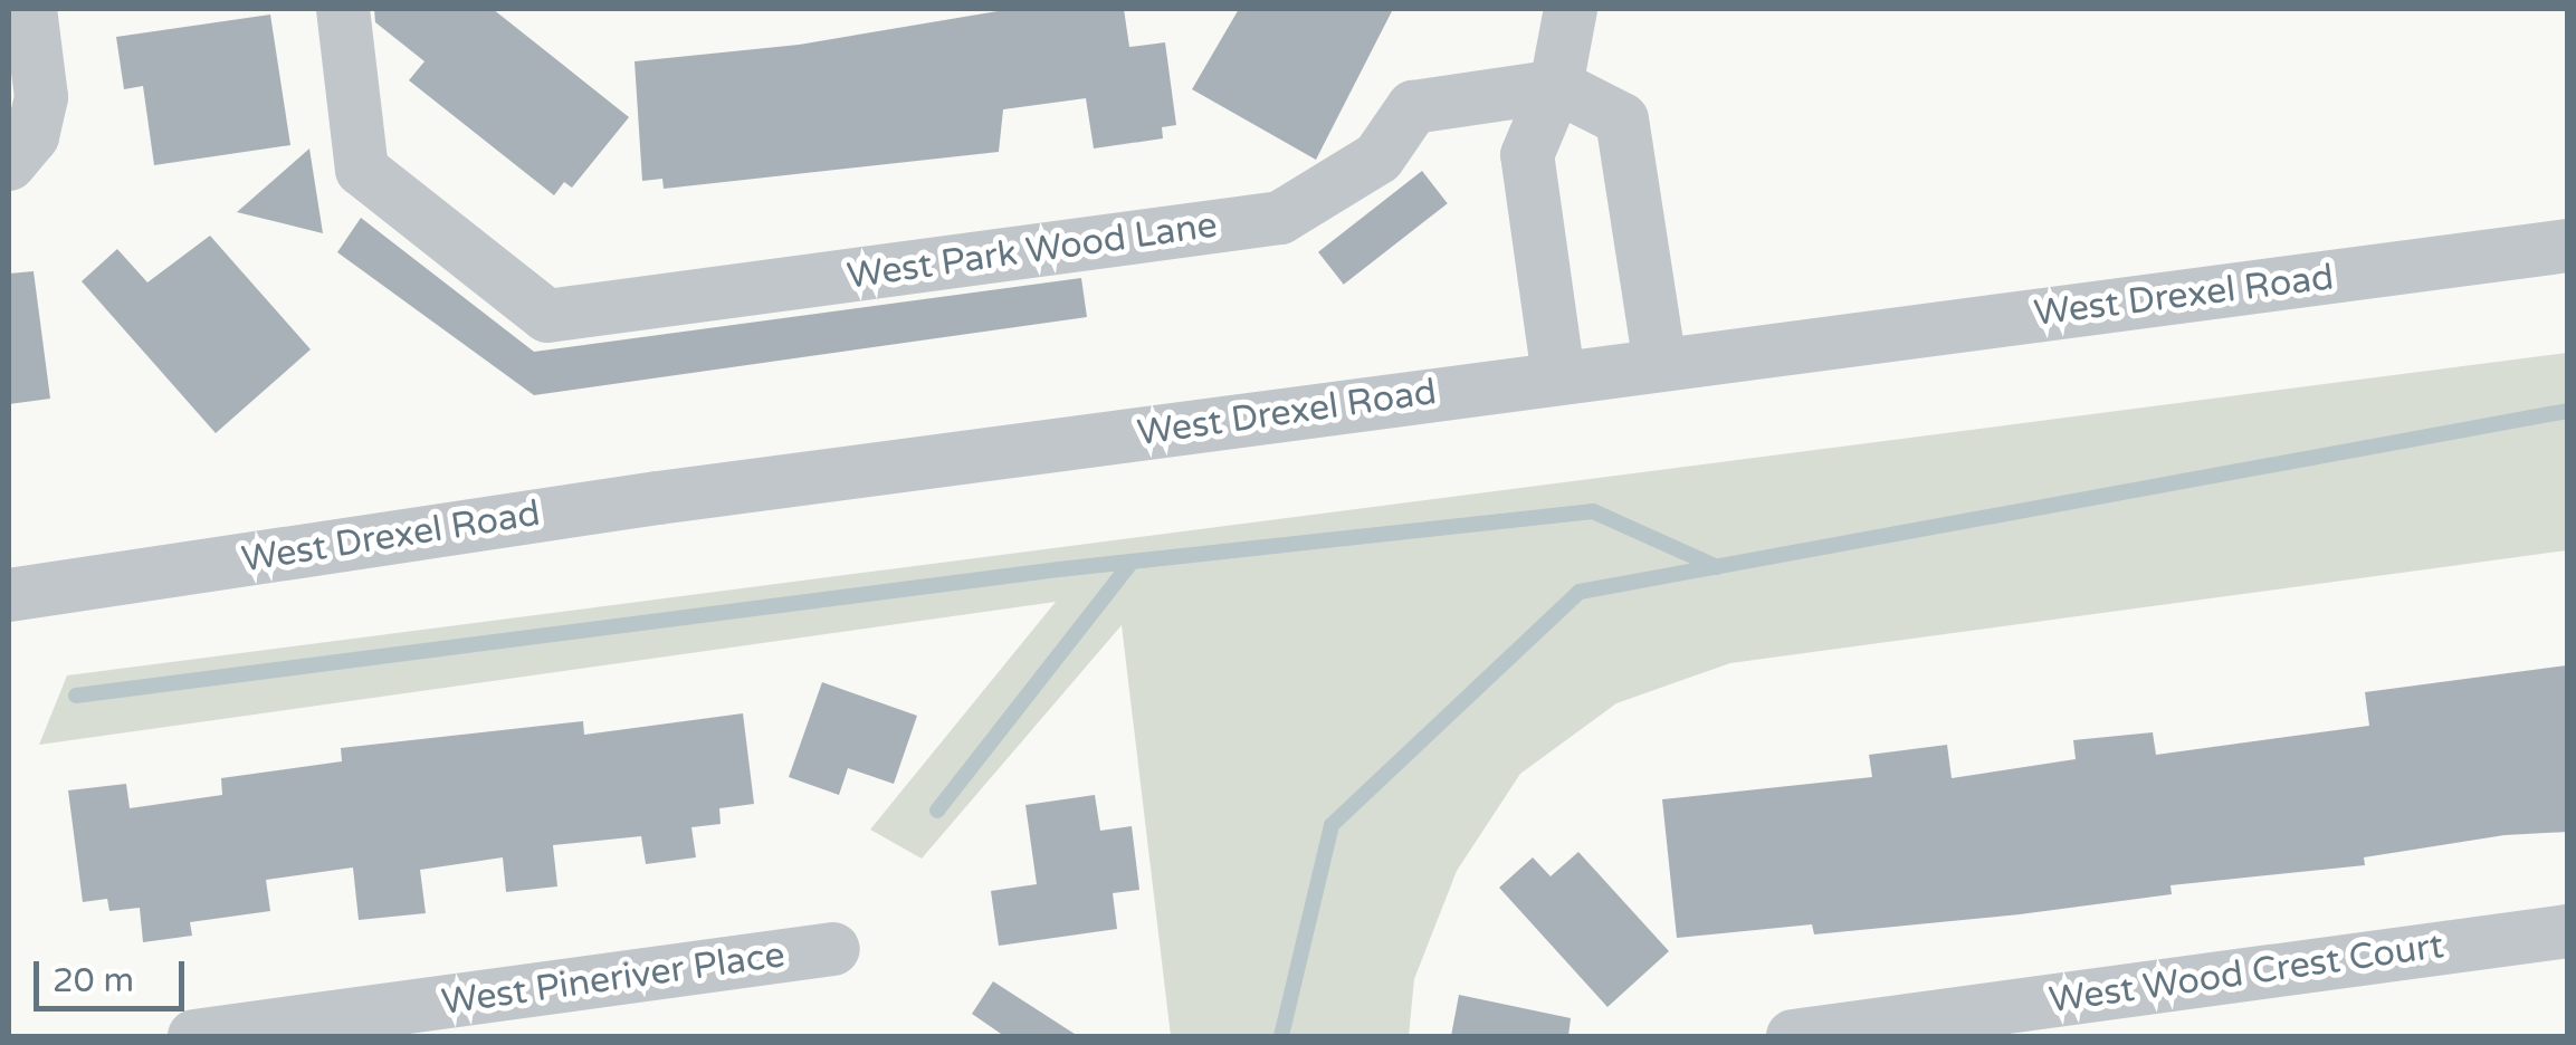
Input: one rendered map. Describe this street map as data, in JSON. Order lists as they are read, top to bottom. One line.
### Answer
{"streets":{"street":["West Park Wood Lane","West Drexel Road","West Wood Crest Court","West Pineriver Place"]},"scale_bar":"20 m"}
